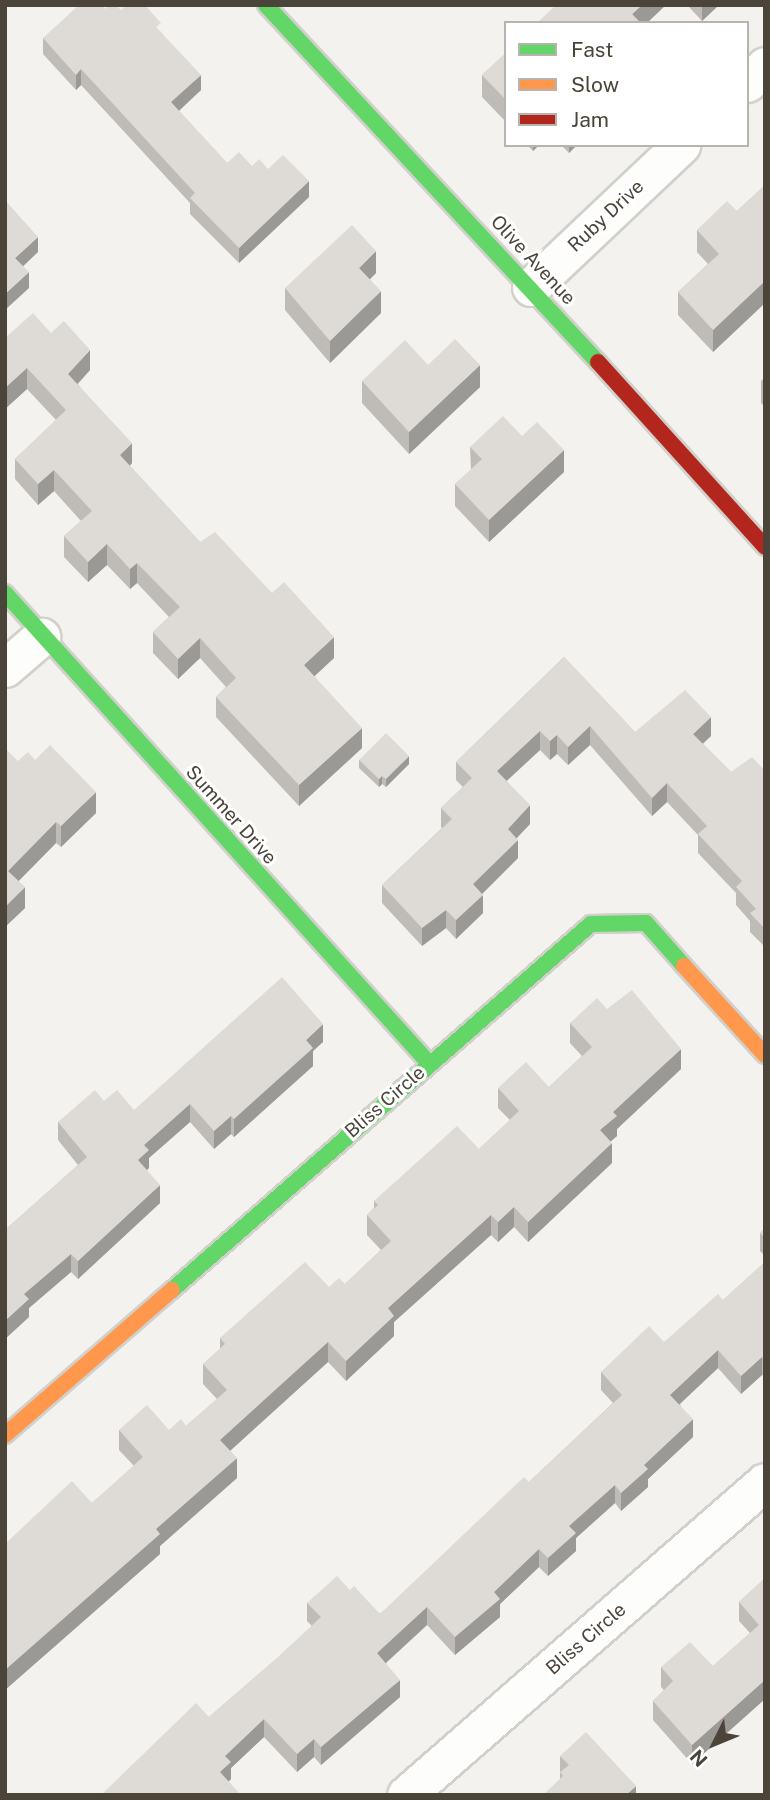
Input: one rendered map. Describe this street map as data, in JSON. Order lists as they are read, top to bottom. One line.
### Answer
{"streets":{"street":["Ruby Drive","Olive Avenue","Summer Drive","Bliss Circle"]},"crossings":[["Ruby Drive","Olive Avenue"],["Summer Drive","Bliss Circle"]],"legend":["Fast","Slow","Jam"],"north":"bottom left"}
